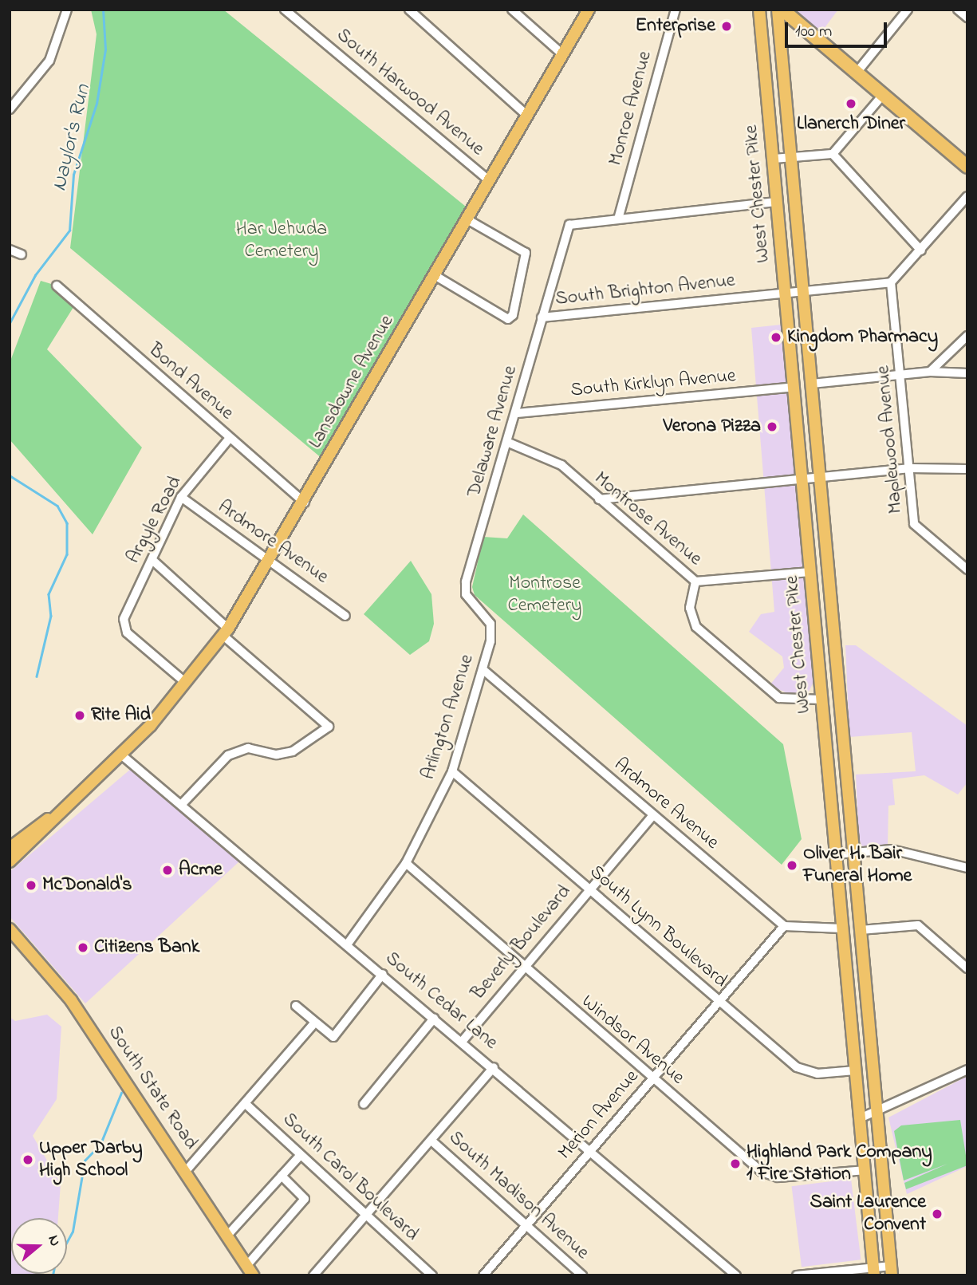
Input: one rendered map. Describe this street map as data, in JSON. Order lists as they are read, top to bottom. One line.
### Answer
{"streets":{"main road":["West Chester Pike","Lansdowne Avenue","South State Road"],"street":["South Harwood Avenue","Monroe Avenue","South Brighton Avenue","Bond Avenue","South Kirklyn Avenue","Delaware Avenue","Maplewood Avenue","Montrose Avenue","Argyle Road","Ardmore Avenue","Arlington Avenue","South Lynn Boulevard","Beverly Boulevard","South Cedar Lane","Windsor Avenue","Merion Avenue","South Carol Boulevard","South Madison Avenue"]},"crossings":[["South Harwood Avenue","Lansdowne Avenue"],["Monroe Avenue","Delaware Avenue"],["West Chester Pike","South Brighton Avenue"],["West Chester Pike","South Kirklyn Avenue"],["West Chester Pike","Montrose Avenue"],["West Chester Pike","South Lynn Boulevard"],["West Chester Pike","Windsor Avenue"],["South Brighton Avenue","Delaware Avenue"],["South Brighton Avenue","Maplewood Avenue"],["Bond Avenue","Lansdowne Avenue"],["Bond Avenue","Argyle Road"],["Lansdowne Avenue","Argyle Road"],["Lansdowne Avenue","Ardmore Avenue"],["Lansdowne Avenue","South Cedar Lane"],["South Kirklyn Avenue","Delaware Avenue"],["Delaware Avenue","Montrose Avenue"],["Delaware Avenue","Arlington Avenue"],["Argyle Road","Ardmore Avenue"],["Ardmore Avenue","Arlington Avenue"],["Ardmore Avenue","Beverly Boulevard"],["Ardmore Avenue","Merion Avenue"],["Arlington Avenue","South Lynn Boulevard"],["Arlington Avenue","South Cedar Lane"],["Arlington Avenue","Windsor Avenue"],["South Lynn Boulevard","Beverly Boulevard"],["South Lynn Boulevard","Merion Avenue"],["Beverly Boulevard","South Cedar Lane"],["Beverly Boulevard","Windsor Avenue"],["South Cedar Lane","Merion Avenue"],["Windsor Avenue","Merion Avenue"],["Merion Avenue","South Madison Avenue"]],"water":["Naylor's Run"],"parks":["Har Jehuda Cemetery","Montrose Cemetery"],"places":["Enterprise","Llanerch Diner","Kingdom Pharmacy","Verona Pizza","Rite Aid","Oliver H. Bair Funeral Home","Acme","McDonald's","Citizens Bank","Upper Darby High School","Highland Park Company 1 Fire Station","Saint Laurence Convent"],"scale_bar":"100 m","north":"right"}
